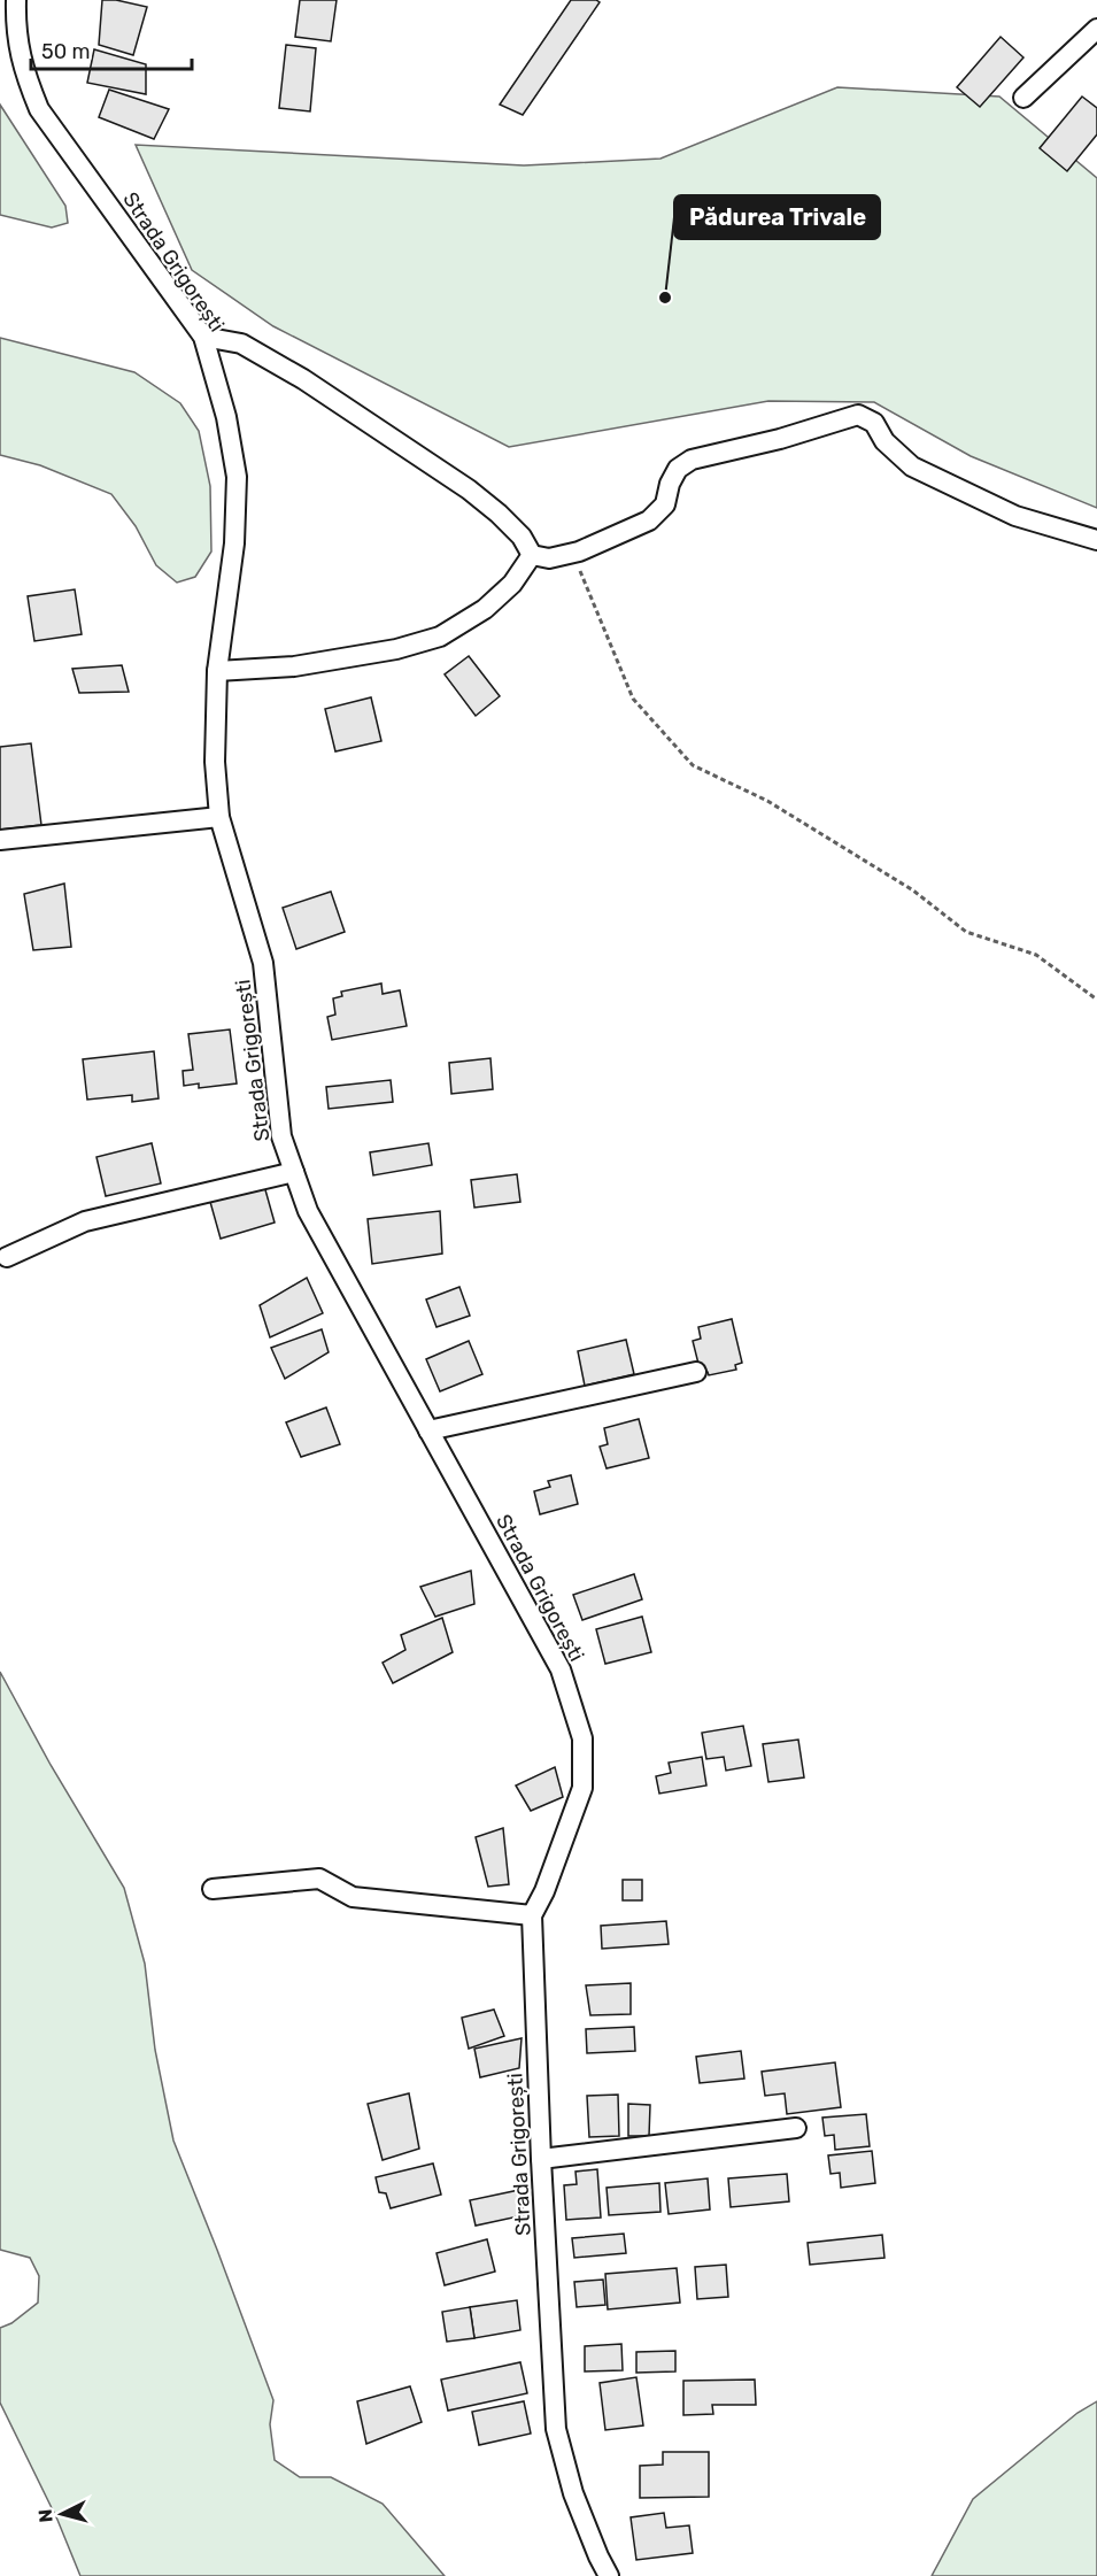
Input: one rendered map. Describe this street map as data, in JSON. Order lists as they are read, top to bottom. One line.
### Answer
{"streets":{"street":["Strada Grigorești"]},"places":["Pădurea Trivale"],"scale_bar":"50 m","north":"left"}
